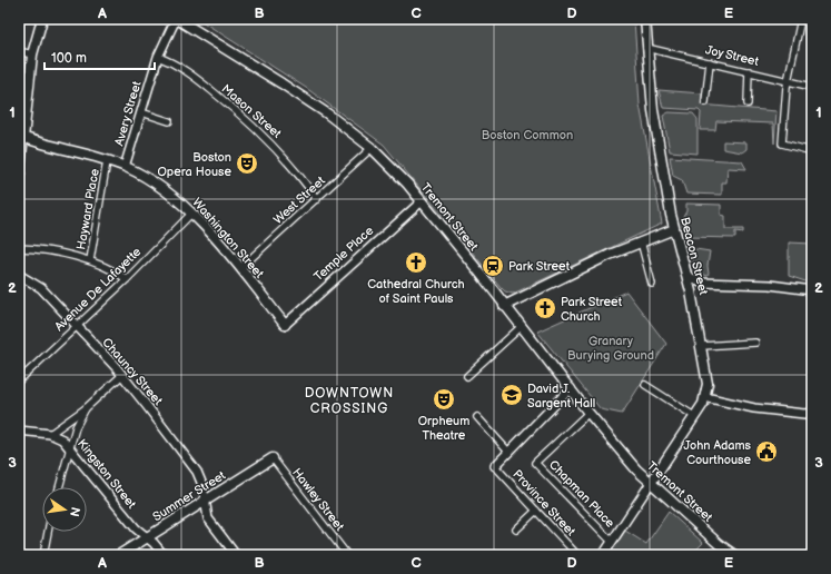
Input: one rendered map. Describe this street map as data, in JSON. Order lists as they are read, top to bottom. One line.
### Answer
{"streets":{"main road":["Avery Street","Tremont Street","Washington Street","Temple Place","Beacon Street","Chauncy Street","Kingston Street","Summer Street"],"street":["Joy Street","Mason Street","West Street","Hayward Place","Avenue De Lafayette","Chapman Place","Hawley Street","Province Street"]},"crossings":[["Joy Street","Beacon Street"],["Mason Street","Avery Street"],["Mason Street","West Street"],["Avery Street","Tremont Street"],["Avery Street","Washington Street"],["West Street","Tremont Street"],["West Street","Washington Street"],["Hayward Place","Washington Street"],["Tremont Street","Temple Place"],["Tremont Street","Beacon Street"],["Tremont Street","Chapman Place"],["Washington Street","Temple Place"],["Washington Street","Avenue De Lafayette"],["Avenue De Lafayette","Chauncy Street"],["Chauncy Street","Summer Street"],["Kingston Street","Summer Street"],["Summer Street","Hawley Street"]],"districts":["DOWNTOWN CROSSING"],"parks":["Boston Common","Granary Burying Ground"],"places":{"theatre":["Boston Opera House","Orpheum Theatre"],"church":["Cathedral Church of Saint Pauls","Park Street Church"],"station":["Park Street"],"school or university":["David J. Sargent Hall"],"public building":["John Adams Courthouse"]},"scale_bar":"100 m","north":"right","grid":{"columns":["A","B","C","D","E"],"rows":["1","2","3"]}}
